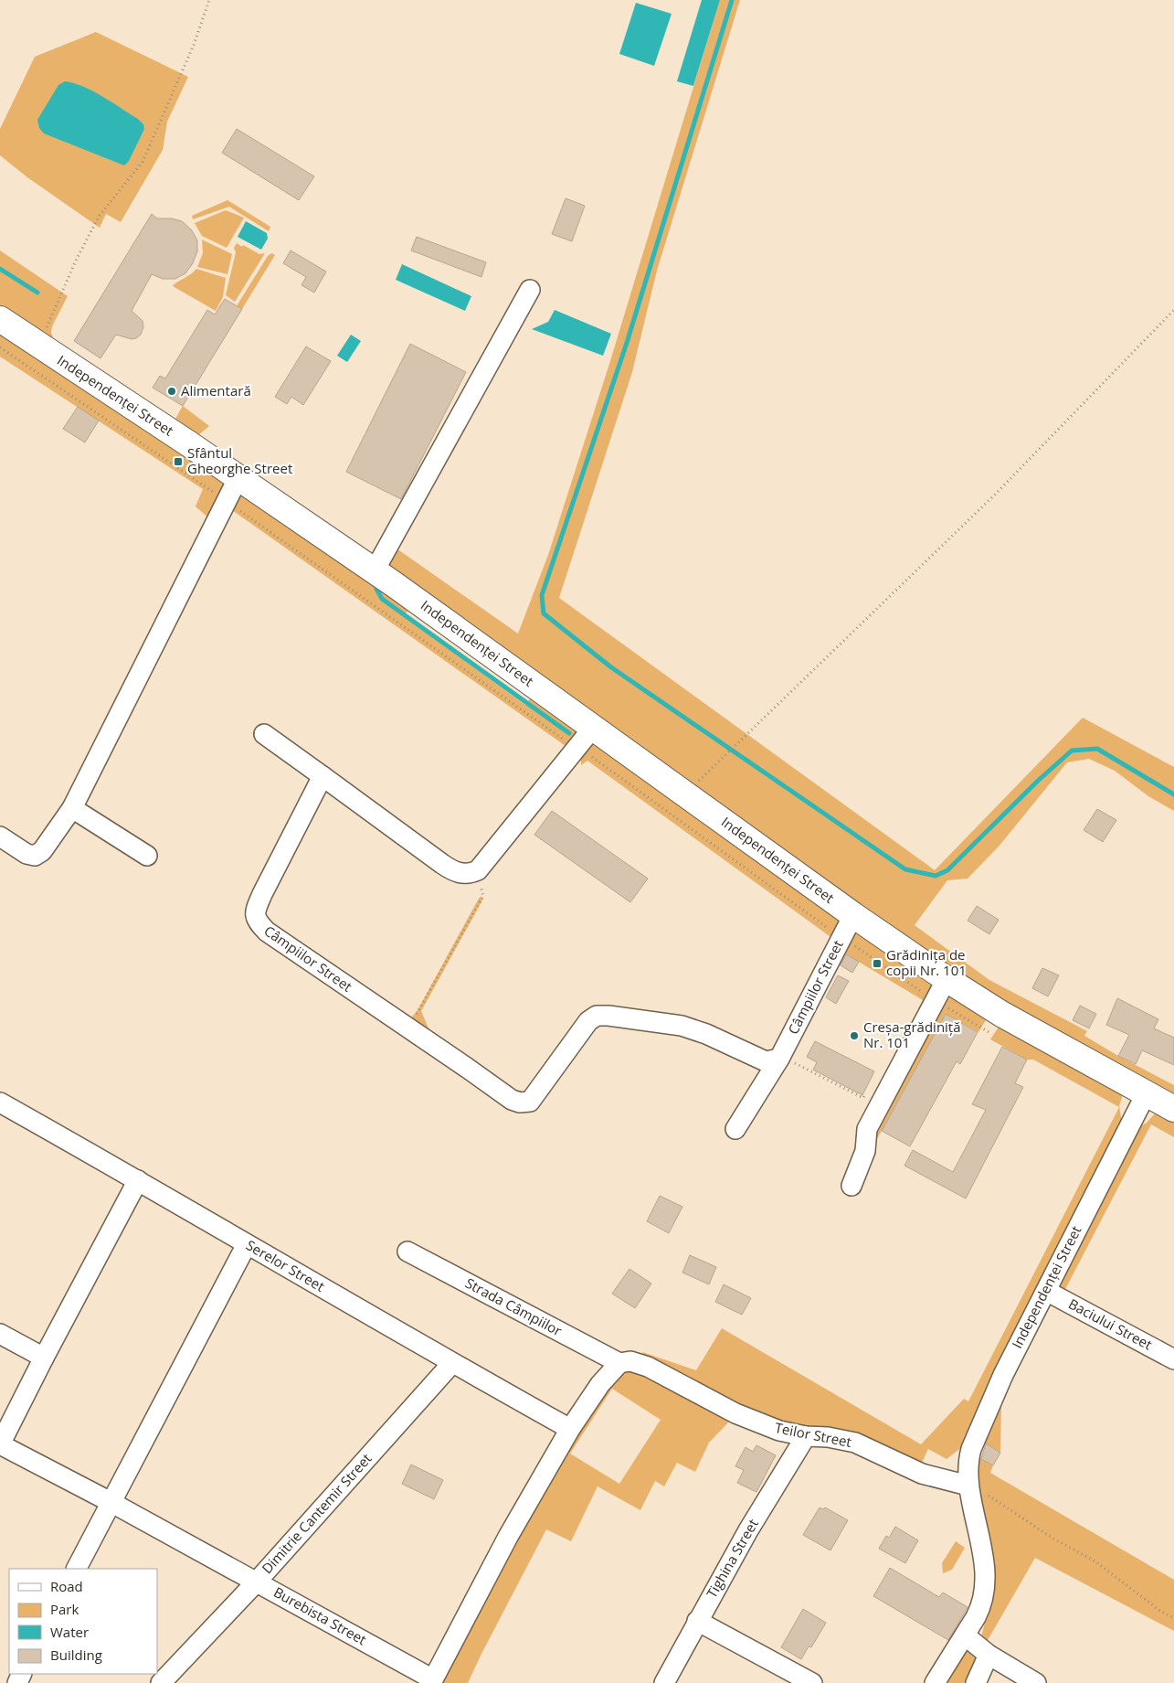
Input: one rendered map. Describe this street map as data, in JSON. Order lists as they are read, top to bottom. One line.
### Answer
{"streets":{"main road":["Independenței Street"],"street":["Câmpiilor Street","Serelor Street","Strada Câmpiilor","Baciului Street","Teilor Street","Dimitrie Cantemir Street","Tighina Street","Burebista Street"]},"crossings":[["Independenței Street","Câmpiilor Street"],["Independenței Street","Baciului Street"],["Independenței Street","Teilor Street"],["Serelor Street","Dimitrie Cantemir Street"],["Serelor Street","Burebista Street"],["Strada Câmpiilor","Teilor Street"],["Teilor Street","Tighina Street"],["Dimitrie Cantemir Street","Burebista Street"]],"places":{"other":["Alimentară","Creșa-grădiniță Nr. 101"],"transit":["Sfântul Gheorghe Street","Grădinița de copii Nr. 101"]},"legend":["Road","Park","Water","Building"]}
